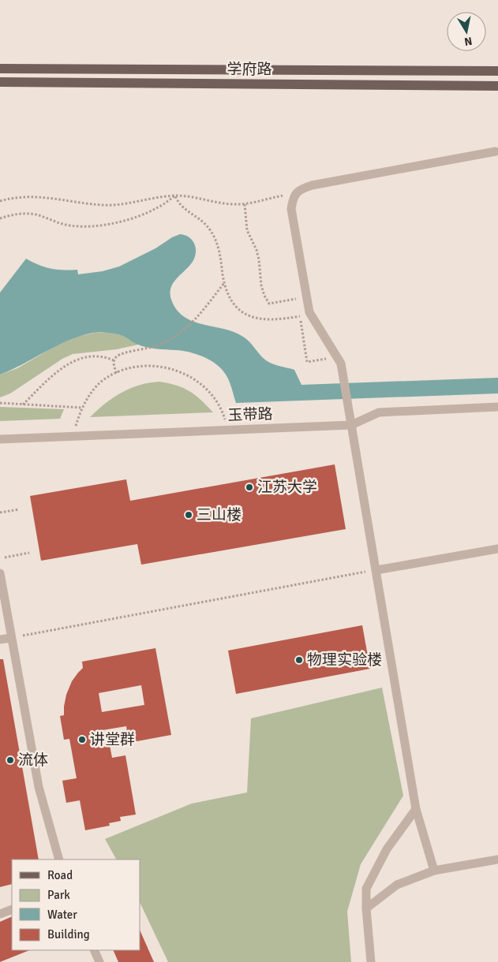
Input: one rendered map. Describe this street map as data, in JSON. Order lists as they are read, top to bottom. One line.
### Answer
{"streets":{"main road":["学府路"],"lane":["玉带路"]},"places":["江苏大学","三山楼","物理实验楼","讲堂群","流体"],"legend":["Road","Park","Water","Building"],"north":"bottom"}
